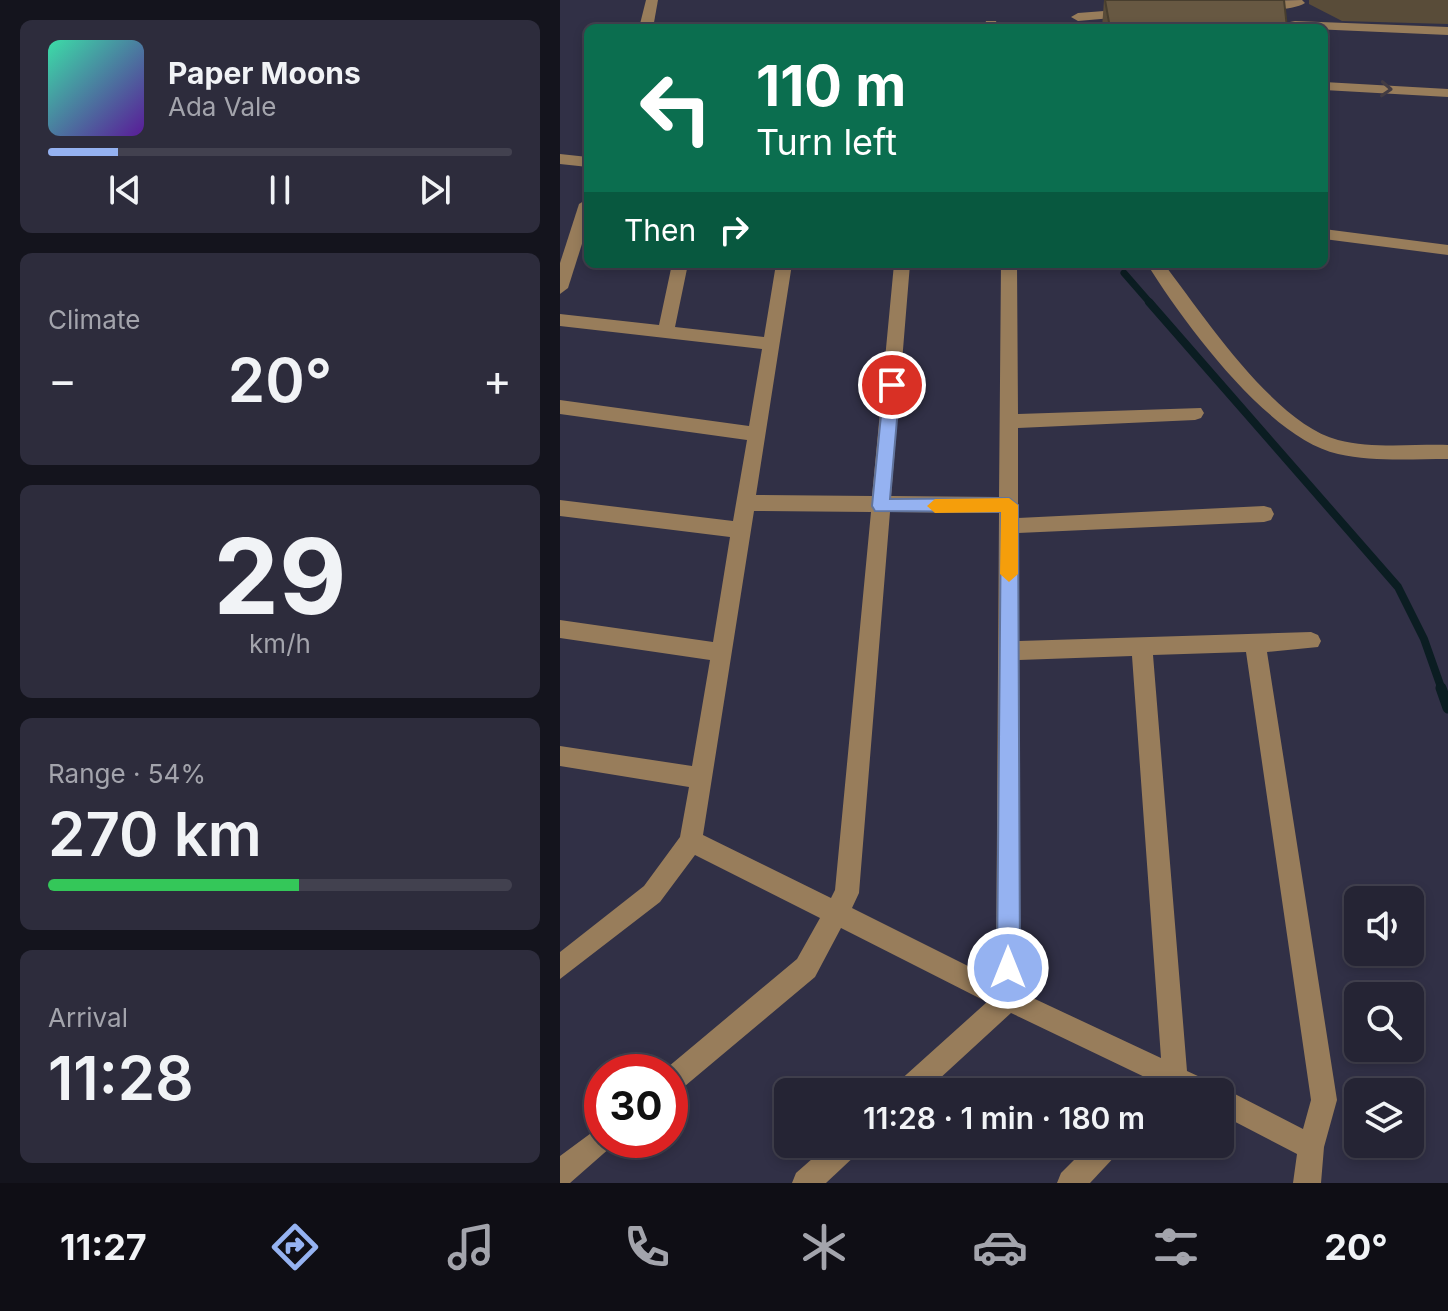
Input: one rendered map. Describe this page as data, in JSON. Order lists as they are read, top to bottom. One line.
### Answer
{"page":{"turn":["110 m","Turn left"],"song":["Paper Moons","Ada Vale"],"then":"Then","tile":["Climate",["29","km/h"],["Range · 54%","270 km"],["Arrival","11:28"]],"heat":["−","20°","+"],"limit":"30","trip":"11:28 · 1 min · 180 m","tabs":["11:27","20°"]}}
